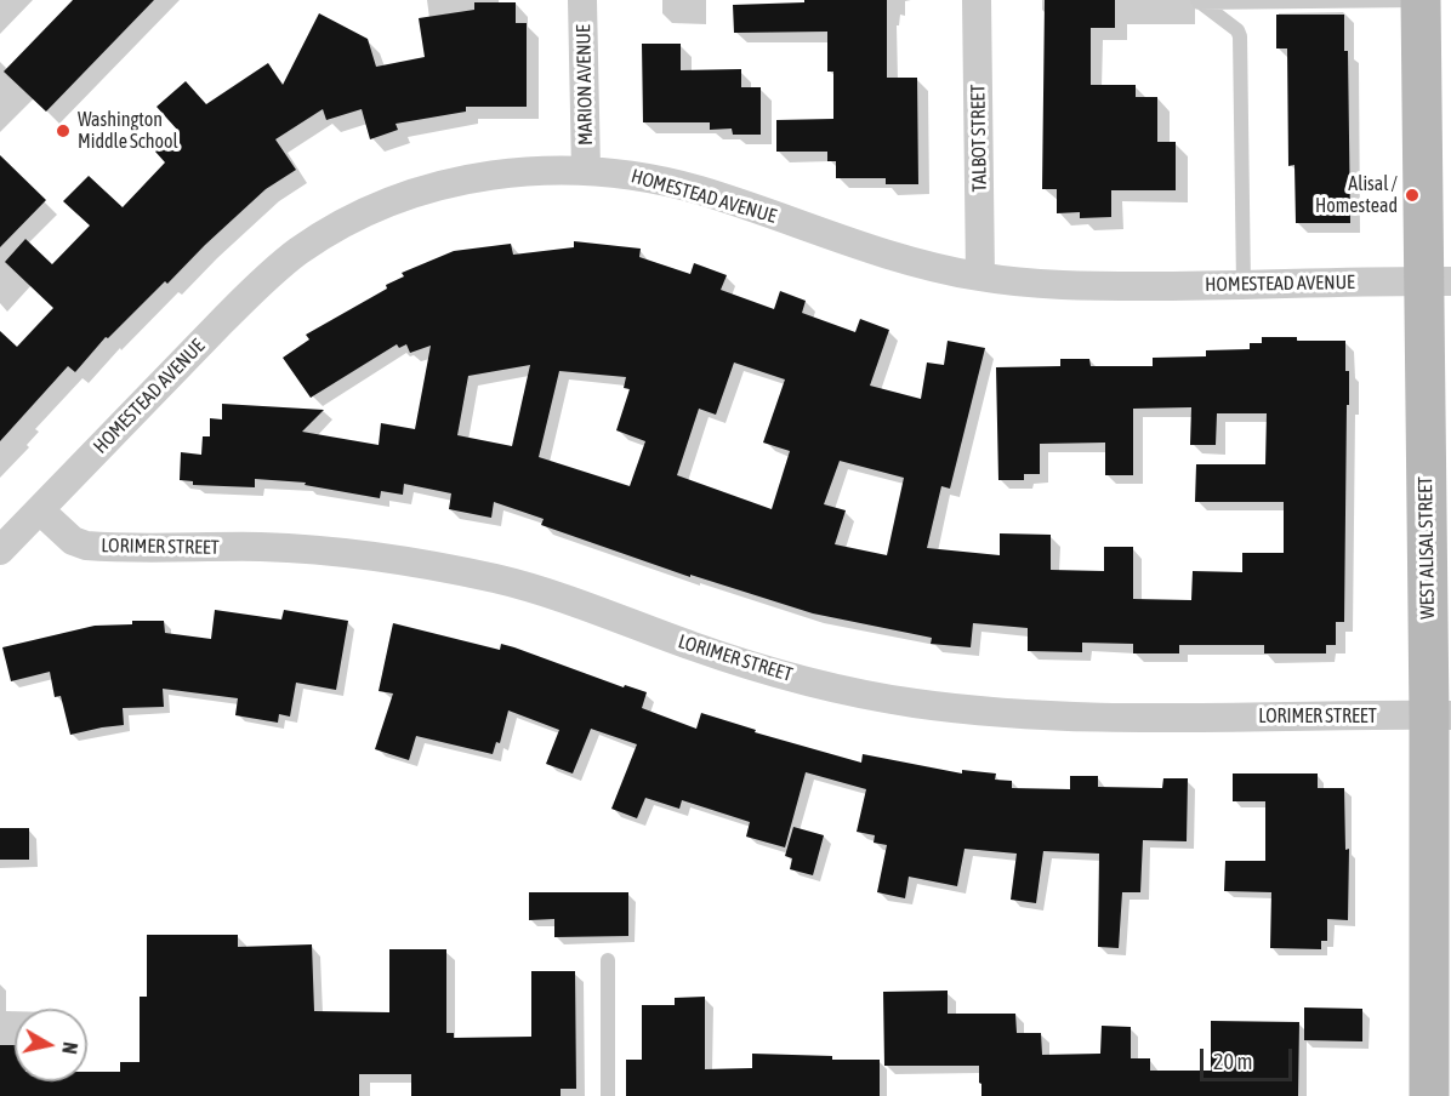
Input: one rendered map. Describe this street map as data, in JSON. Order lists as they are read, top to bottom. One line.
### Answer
{"streets":{"main road":["WEST ALISAL STREET"],"street":["MARION AVENUE","TALBOT STREET","HOMESTEAD AVENUE","LORIMER STREET"]},"crossings":[["MARION AVENUE","HOMESTEAD AVENUE"],["TALBOT STREET","HOMESTEAD AVENUE"],["HOMESTEAD AVENUE","LORIMER STREET"],["HOMESTEAD AVENUE","WEST ALISAL STREET"],["LORIMER STREET","WEST ALISAL STREET"]],"places":["Washington Middle School","Alisal / Homestead"],"scale_bar":"20 m","north":"right"}
